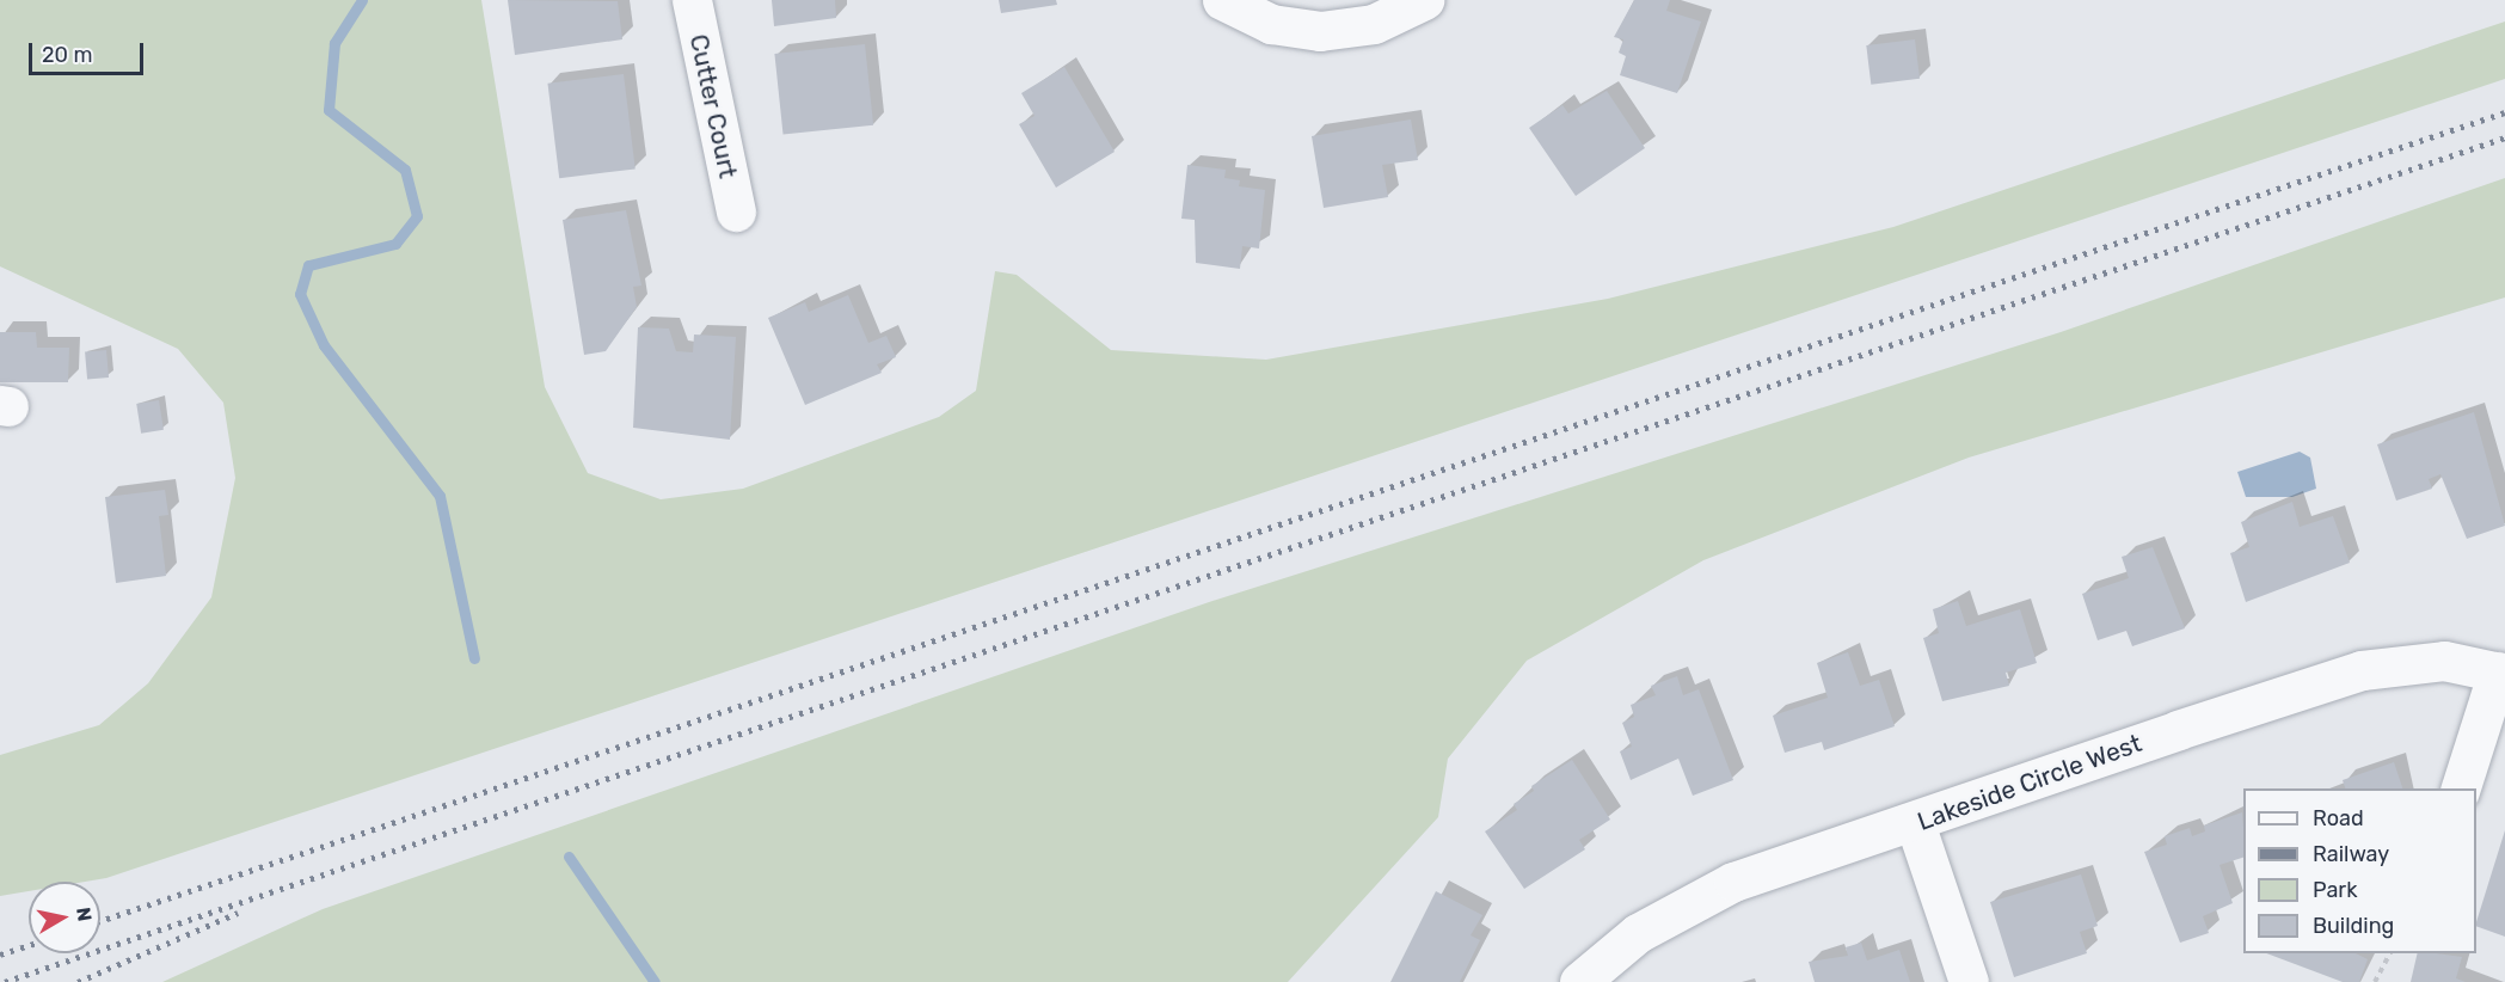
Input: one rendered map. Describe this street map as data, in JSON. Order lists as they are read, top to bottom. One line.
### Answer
{"streets":{"street":["Cutter Court","Lakeside Circle West"]},"legend":["Road","Railway","Park","Building"],"scale_bar":"20 m","north":"right"}
